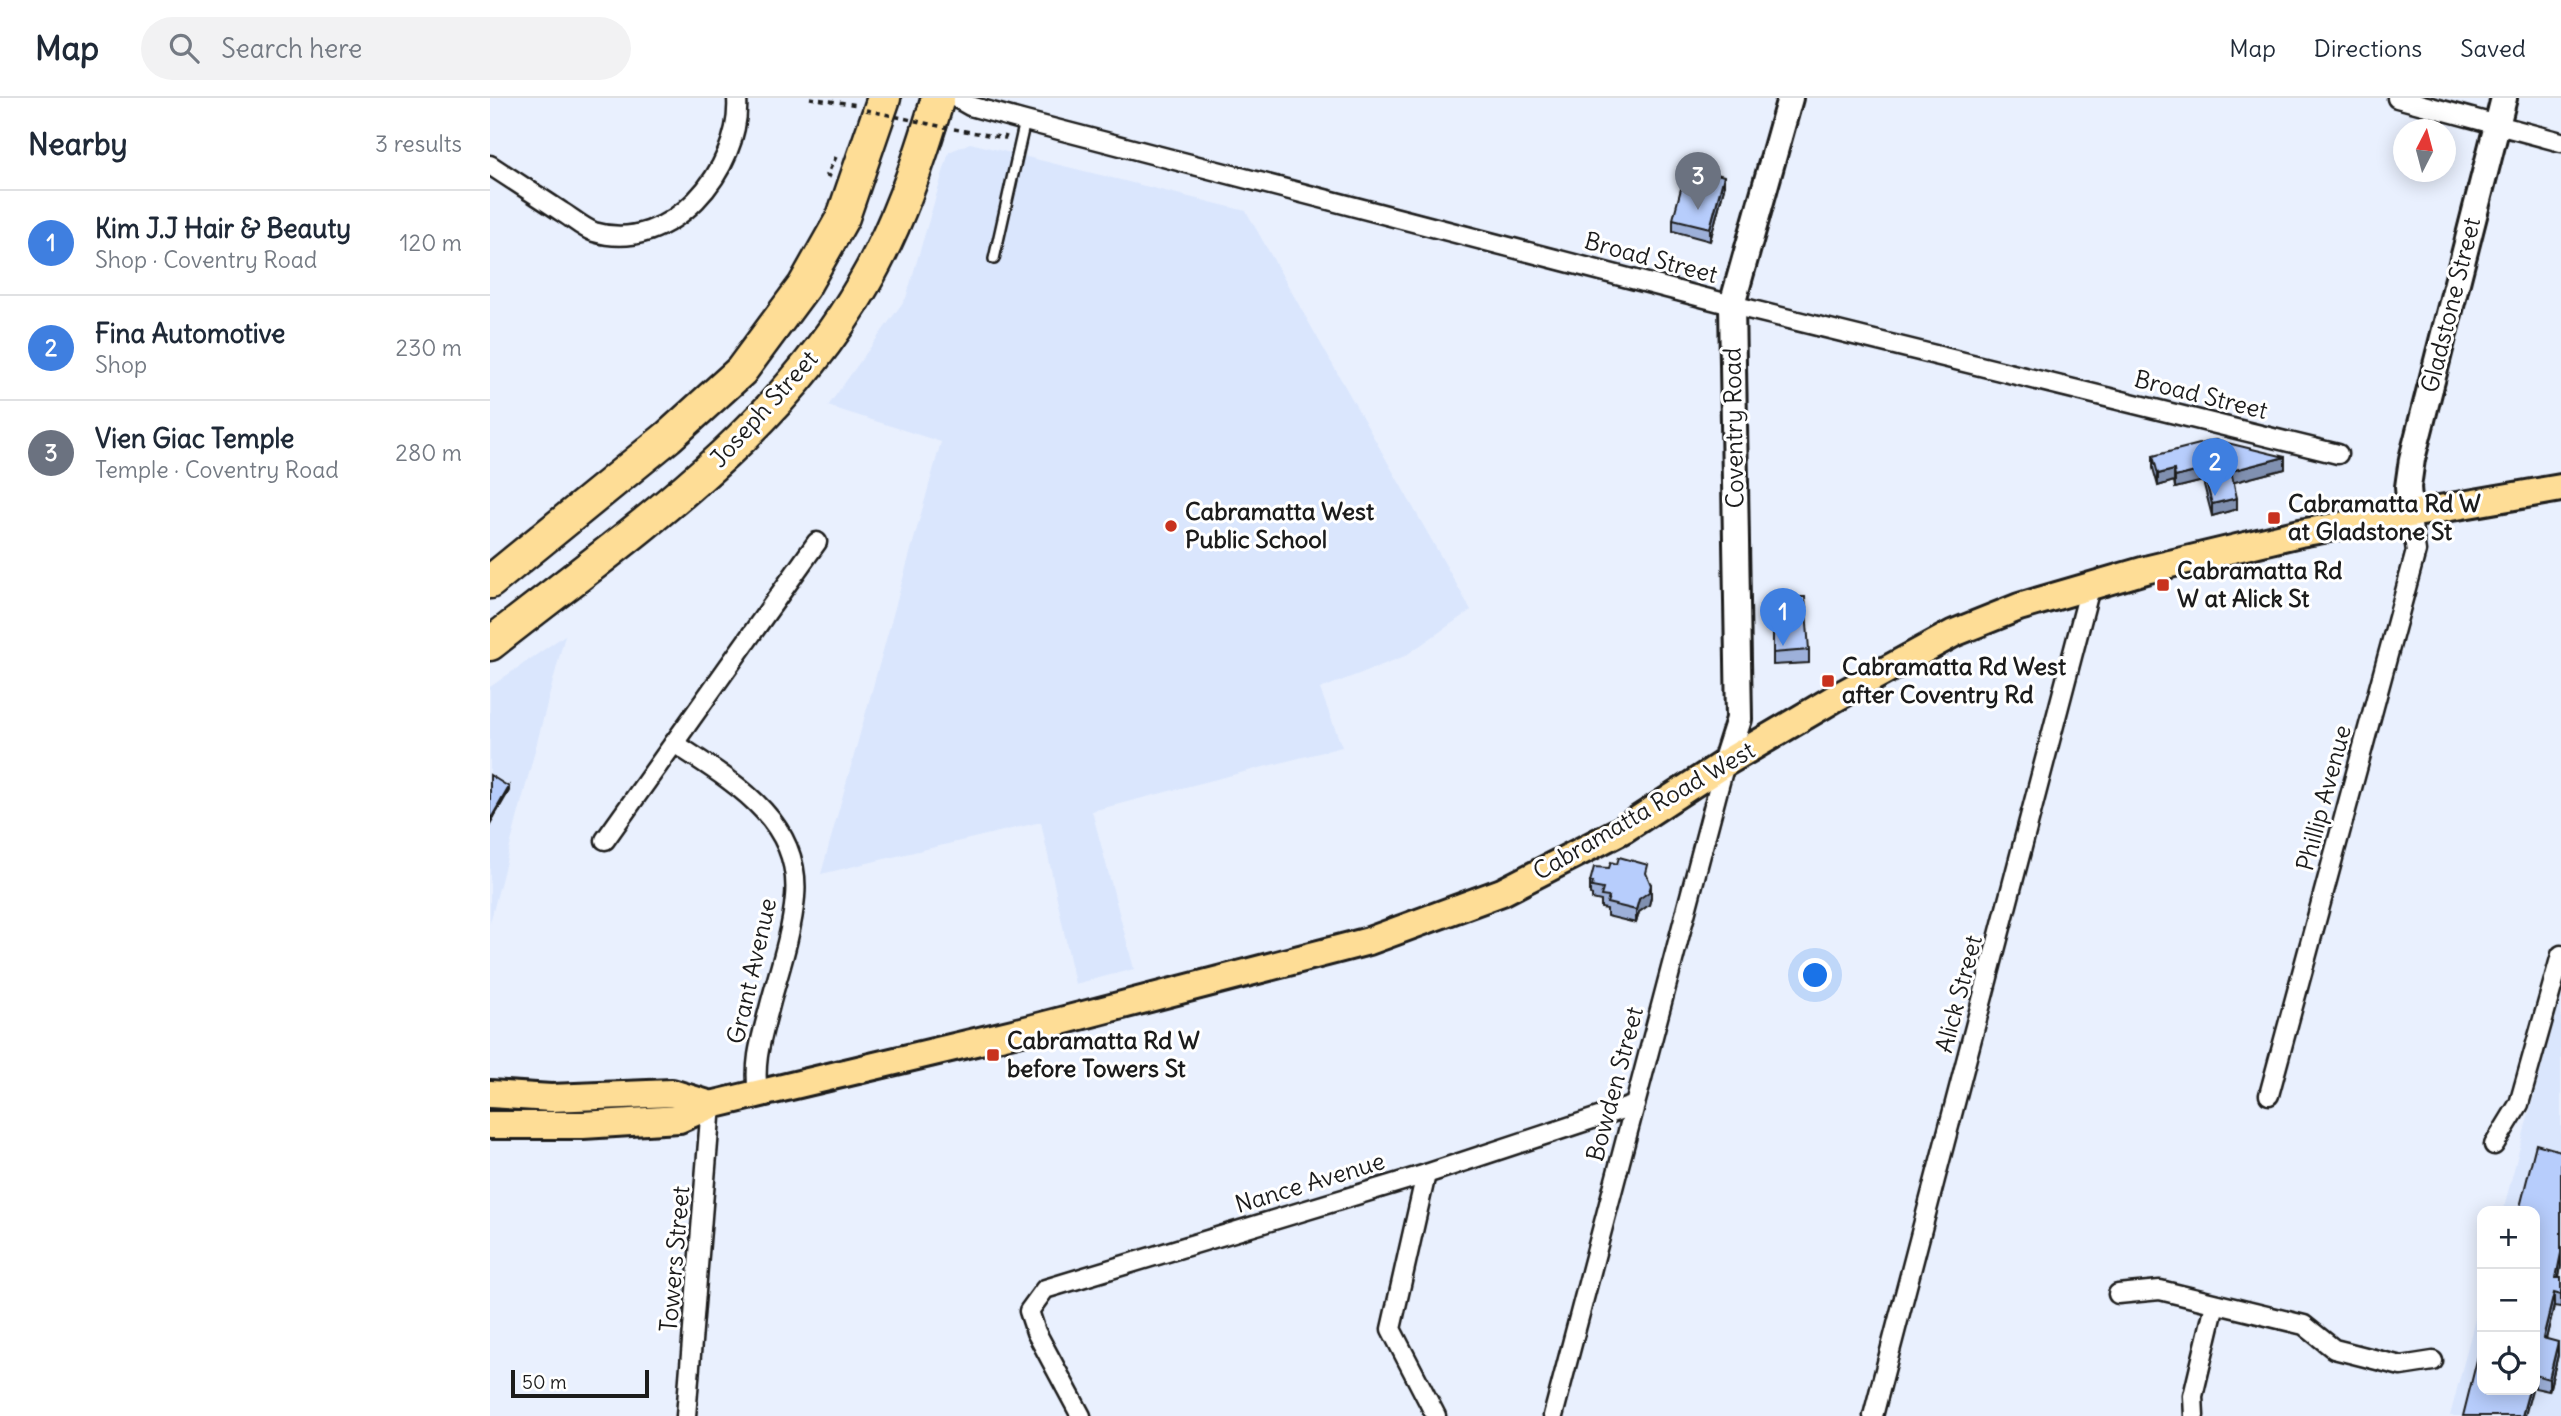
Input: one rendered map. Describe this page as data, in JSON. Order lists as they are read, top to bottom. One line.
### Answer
{"streets":{"highway":["Joseph Street"],"main road":["Cabramatta Road West"],"street":["Broad Street","Gladstone Street","Coventry Road","Phillip Avenue","Grant Avenue","Alick Street","Bowden Street","Nance Avenue","Towers Street"]},"crossings":[["Broad Street","Coventry Road"],["Gladstone Street","Phillip Avenue"],["Gladstone Street","Cabramatta Road West"],["Coventry Road","Cabramatta Road West"],["Coventry Road","Bowden Street"],["Phillip Avenue","Cabramatta Road West"],["Cabramatta Road West","Grant Avenue"],["Cabramatta Road West","Alick Street"],["Cabramatta Road West","Bowden Street"],["Cabramatta Road West","Towers Street"],["Bowden Street","Nance Avenue"]],"places":{"transit":["Cabramatta Rd W at Gladstone St","Cabramatta Rd W at Alick St","Cabramatta Rd West after Coventry Rd","Cabramatta Rd W before Towers St"],"other":["Cabramatta West Public School"]},"scale_bar":"50 m","north":"top","page":{"header":"Map","search":"Search here","nav":["Map","Directions","Saved"],"heading":["Nearby","3 results"],"pins":["3","2","1"],"list":[{"mark":"1","name":"Kim J.J Hair & Beauty","note":"Shop · Coventry Road","value":"120 m"},{"mark":"2","name":"Fina Automotive","note":"Shop","value":"230 m"},{"mark":"3","name":"Vien Giac Temple","note":"Temple · Coventry Road","value":"280 m"}],"map_buttons":["+","−"],"scale":"50 m"}}
